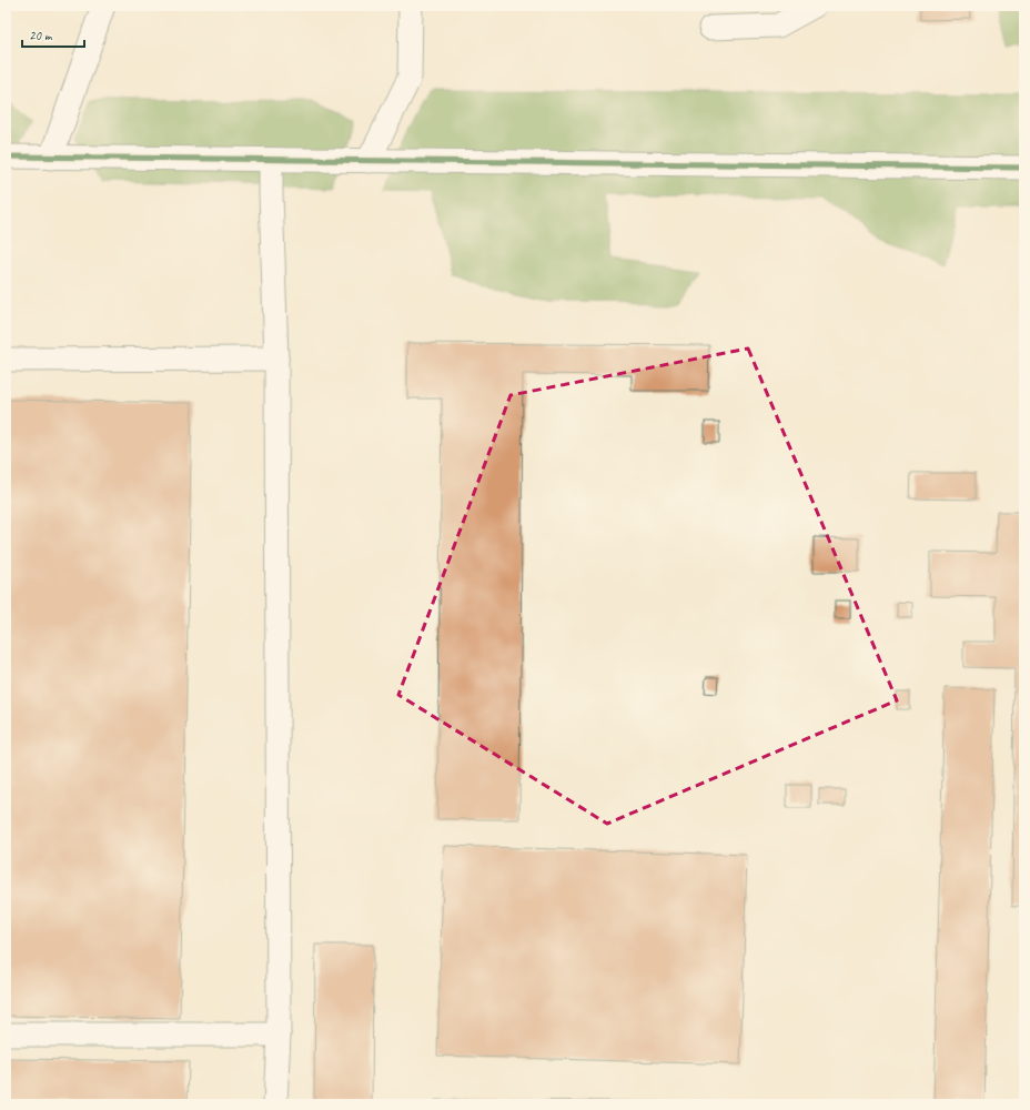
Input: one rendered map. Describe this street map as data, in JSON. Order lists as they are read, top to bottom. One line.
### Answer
{"scale_bar":"20 m"}
